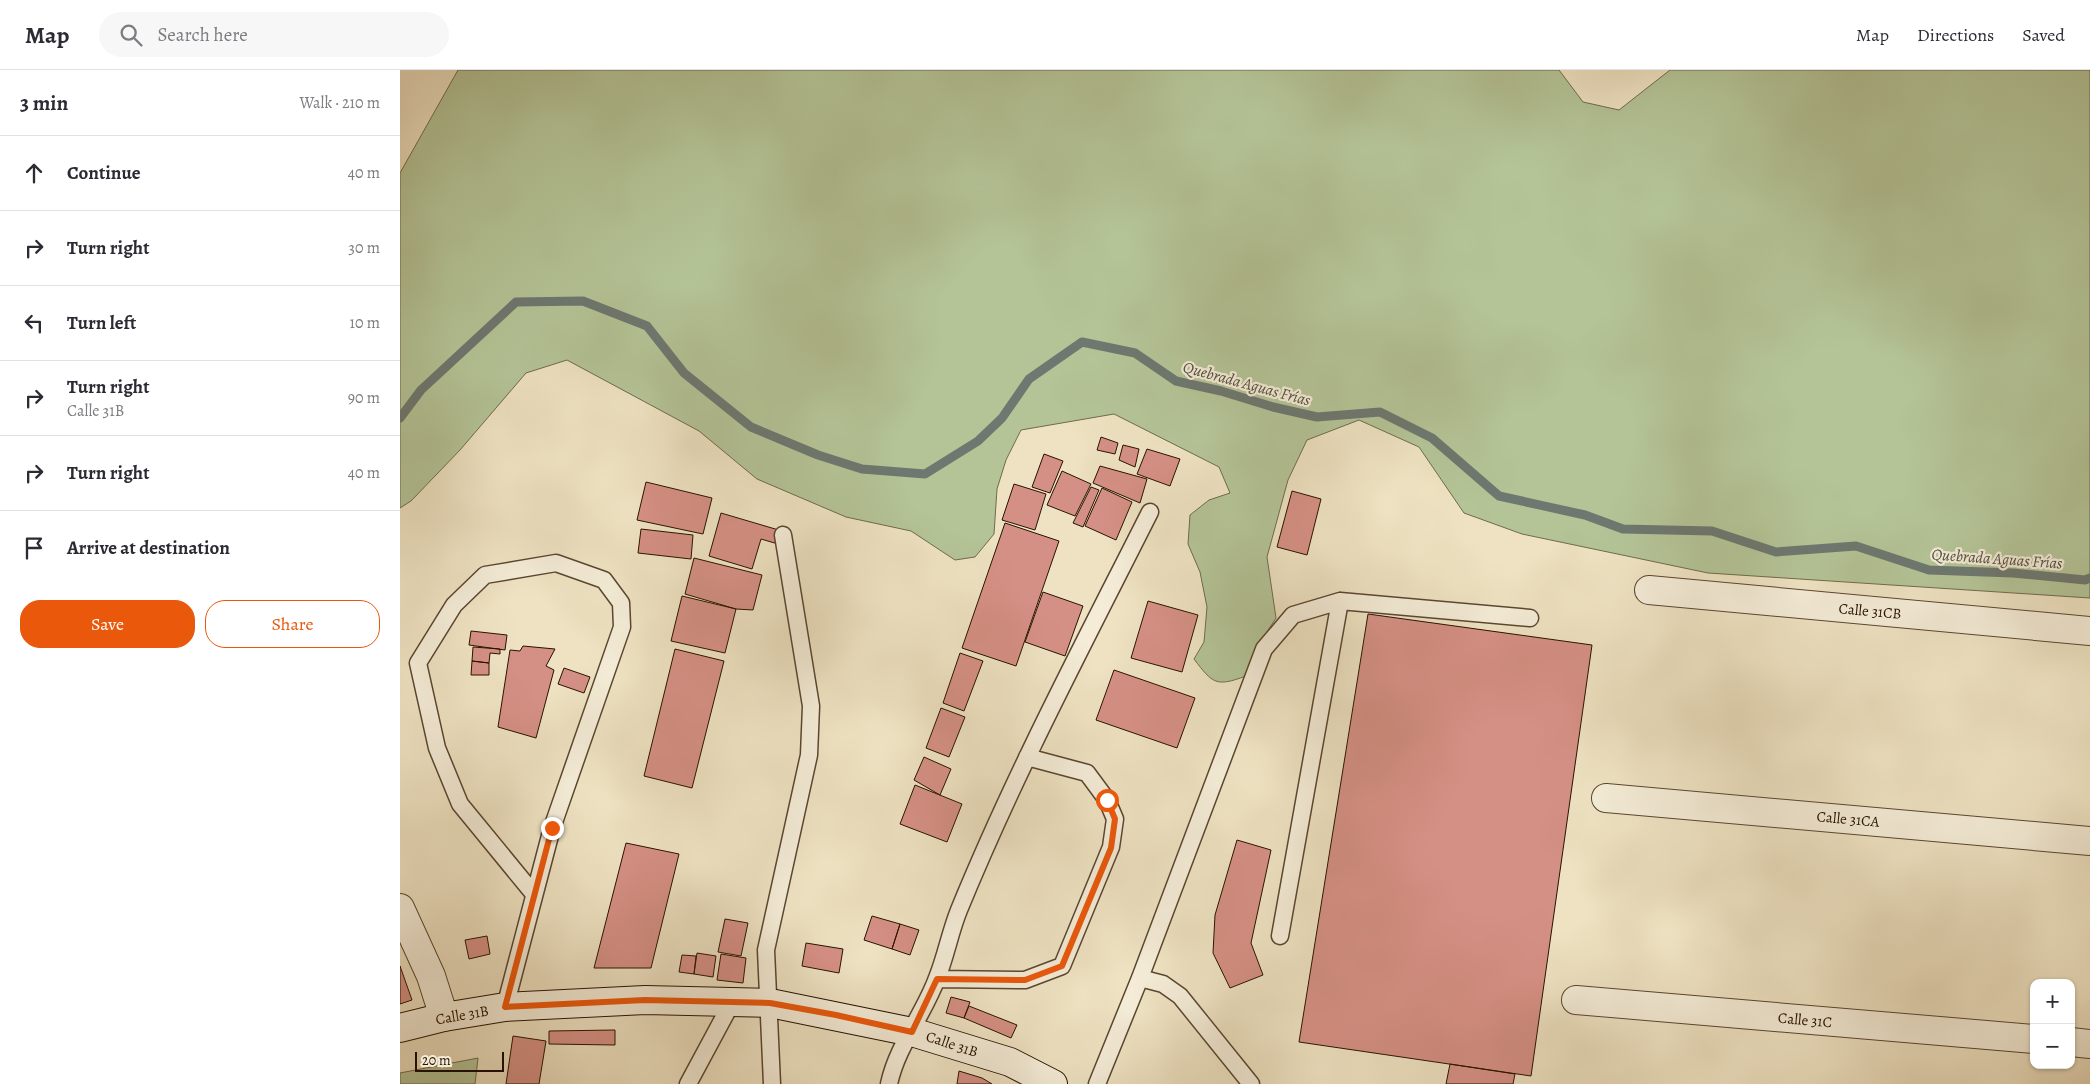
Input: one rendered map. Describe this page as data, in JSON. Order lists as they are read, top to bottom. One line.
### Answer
{"streets":{"street":["Calle 31CB","Calle 31CA","Calle 31B","Calle 31C"]},"water":["Quebrada Aguas Frías"],"scale_bar":"20 m","page":{"header":"Map","search":"Search here","nav":["Map","Directions","Saved"],"heading":["3 min","Walk · 210 m"],"list":[["Continue","40 m"],["Turn right","30 m"],["Turn left","10 m"],["Turn right","Calle 31B","90 m"],["Turn right","40 m"],"Arrive at destination"],"buttons":["Save","Share"],"map_buttons":["+","−"],"scale":"20 m"}}
